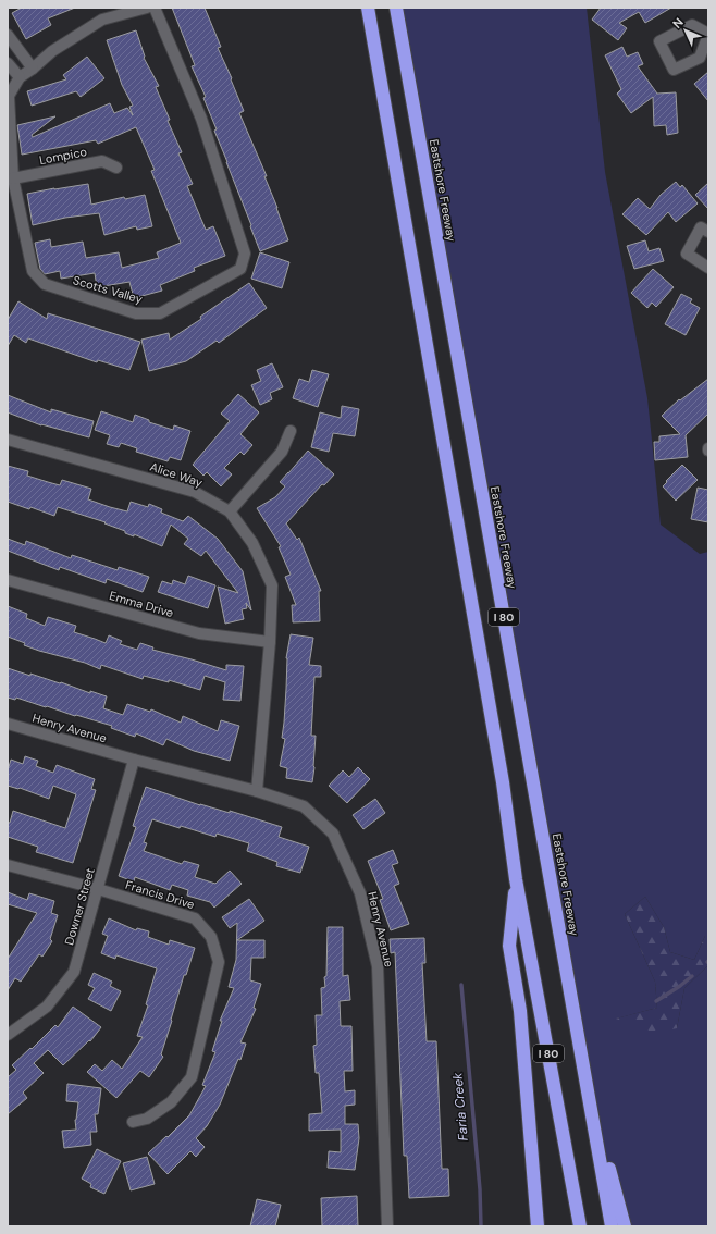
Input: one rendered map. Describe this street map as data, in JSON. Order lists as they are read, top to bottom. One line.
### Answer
{"streets":{"highway":["Eastshore Freeway","I 80"],"street":["Lompico","Scotts Valley","Alice Way","Emma Drive","Henry Avenue","Francis Drive","Downer Street"]},"crossings":[["Lompico","Scotts Valley"],["Alice Way","Emma Drive"],["Alice Way","Henry Avenue"],["Henry Avenue","Downer Street"],["Francis Drive","Downer Street"]],"water":["Faria Creek"],"north":"top left"}
